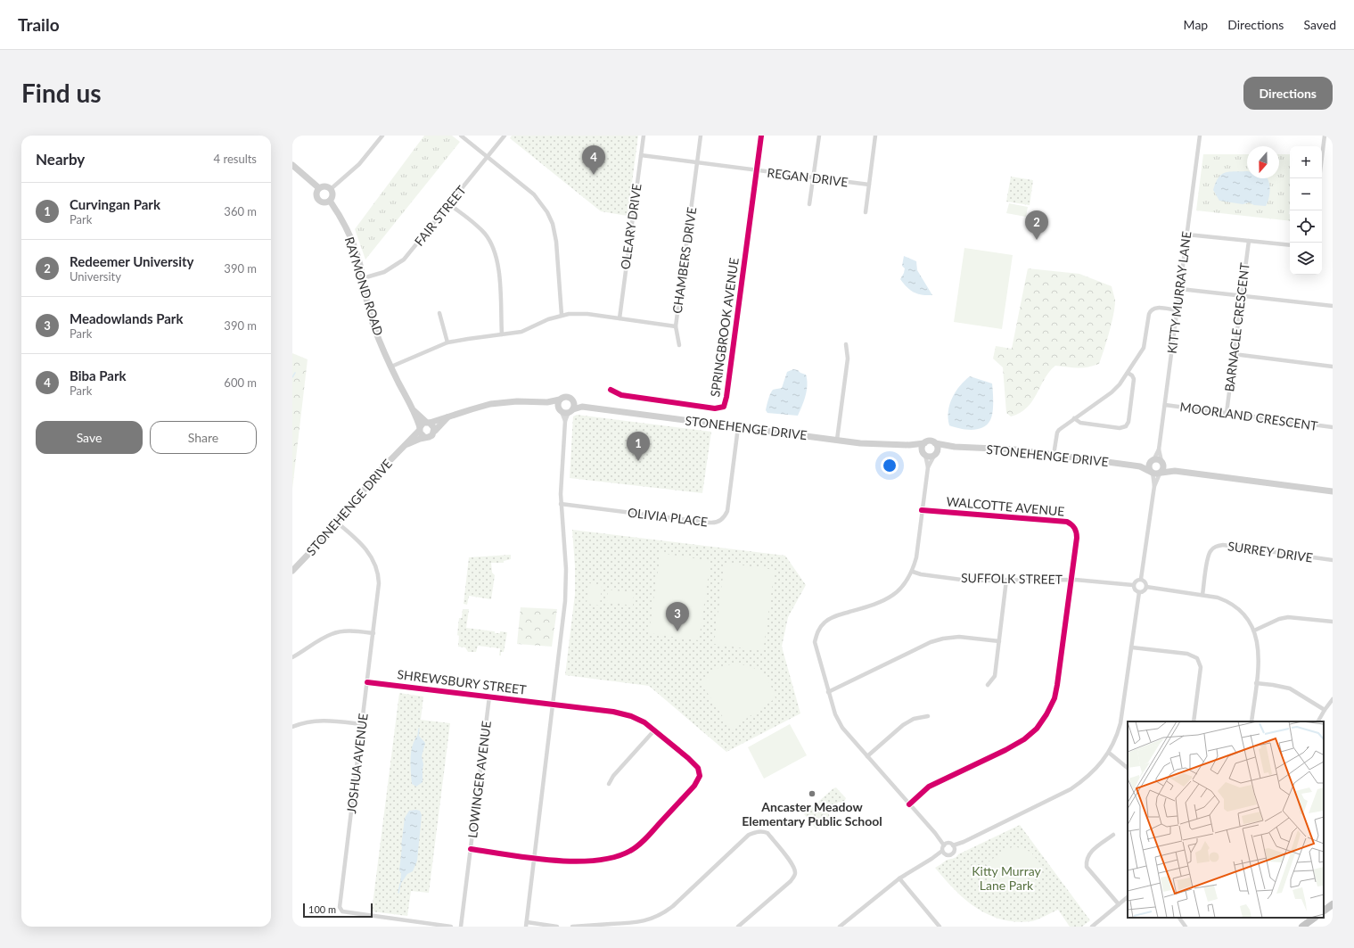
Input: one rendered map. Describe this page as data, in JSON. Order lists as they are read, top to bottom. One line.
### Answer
{"streets":{"street":["REGAN DRIVE","FAIR STREET","OLEARY DRIVE","CHAMBERS DRIVE","RAYMOND ROAD","KITTY MURRAY LANE","SPRINGBROOK AVENUE","BARNACLE CRESCENT","MOORLAND CRESCENT","STONEHENGE DRIVE","WALCOTTE AVENUE","OLIVIA PLACE","SURREY DRIVE","SUFFOLK STREET","SHREWSBURY STREET","JOSHUA AVENUE","LOWINGER AVENUE"]},"crossings":[["REGAN DRIVE","OLEARY DRIVE"],["REGAN DRIVE","CHAMBERS DRIVE"],["REGAN DRIVE","SPRINGBROOK AVENUE"],["FAIR STREET","RAYMOND ROAD"],["OLEARY DRIVE","CHAMBERS DRIVE"],["CHAMBERS DRIVE","RAYMOND ROAD"],["RAYMOND ROAD","STONEHENGE DRIVE"],["KITTY MURRAY LANE","MOORLAND CRESCENT"],["KITTY MURRAY LANE","STONEHENGE DRIVE"],["BARNACLE CRESCENT","MOORLAND CRESCENT"],["STONEHENGE DRIVE","OLIVIA PLACE"],["STONEHENGE DRIVE","JOSHUA AVENUE"],["WALCOTTE AVENUE","SUFFOLK STREET"],["SHREWSBURY STREET","JOSHUA AVENUE"],["SHREWSBURY STREET","LOWINGER AVENUE"]],"parks":["Kitty Murray Lane Park"],"places":["Ancaster Meadow Elementary Public School"],"scale_bar":"100 m","north":"bottom","page":{"header":"Trailo","nav":["Map","Directions","Saved"],"buttons":["Directions",["Save","Share"]],"title":"Find us","heading":["Nearby","4 results"],"pins":["4","2","1","3"],"map_buttons":["+","−"],"list":[{"mark":"1","name":"Curvingan Park","note":"Park","value":"360 m"},{"mark":"2","name":"Redeemer University","note":"University","value":"390 m"},{"mark":"3","name":"Meadowlands Park","note":"Park","value":"390 m"},{"mark":"4","name":"Biba Park","note":"Park","value":"600 m"}],"scale":"100 m"}}
